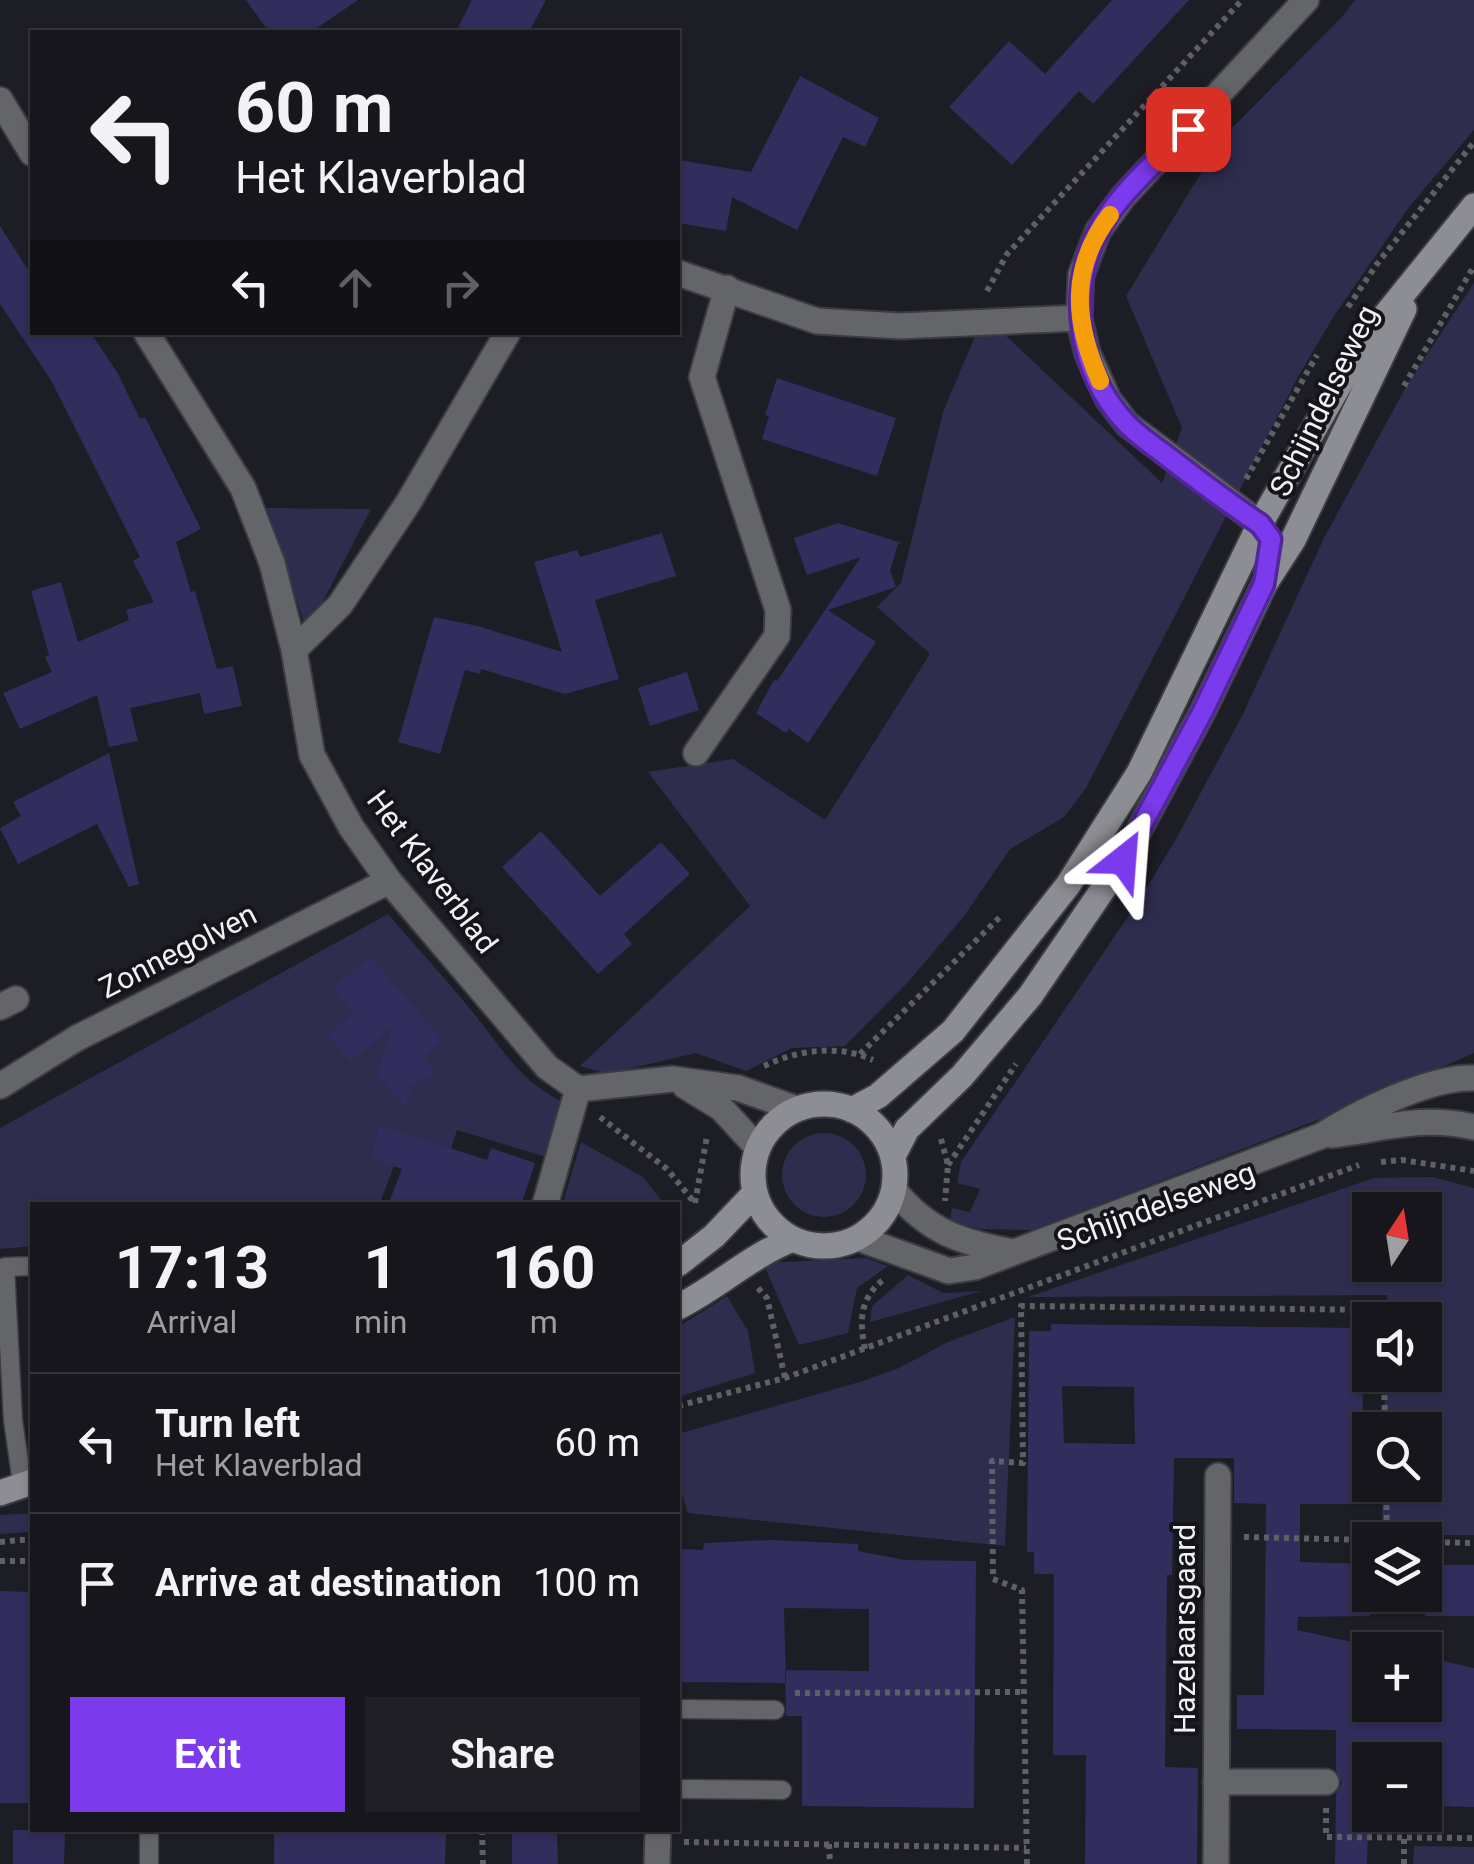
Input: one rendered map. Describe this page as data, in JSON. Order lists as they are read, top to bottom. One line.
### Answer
{"streets":{"main road":["Schijndelseweg"],"street":["Het Klaverblad","Zonnegolven","Hazelaarsgaard"]},"crossings":[["Het Klaverblad","Zonnegolven"]],"north":"top","page":{"turn":["60 m","Het Klaverblad"],"map_buttons":["+","−"],"eta":["17:13","Arrival","1","min","160","m"],"list":[{"name":"Turn left","note":"Het Klaverblad","value":"60 m"},{"name":"Arrive at destination","value":"100 m"}],"buttons":["Exit","Share"]}}
